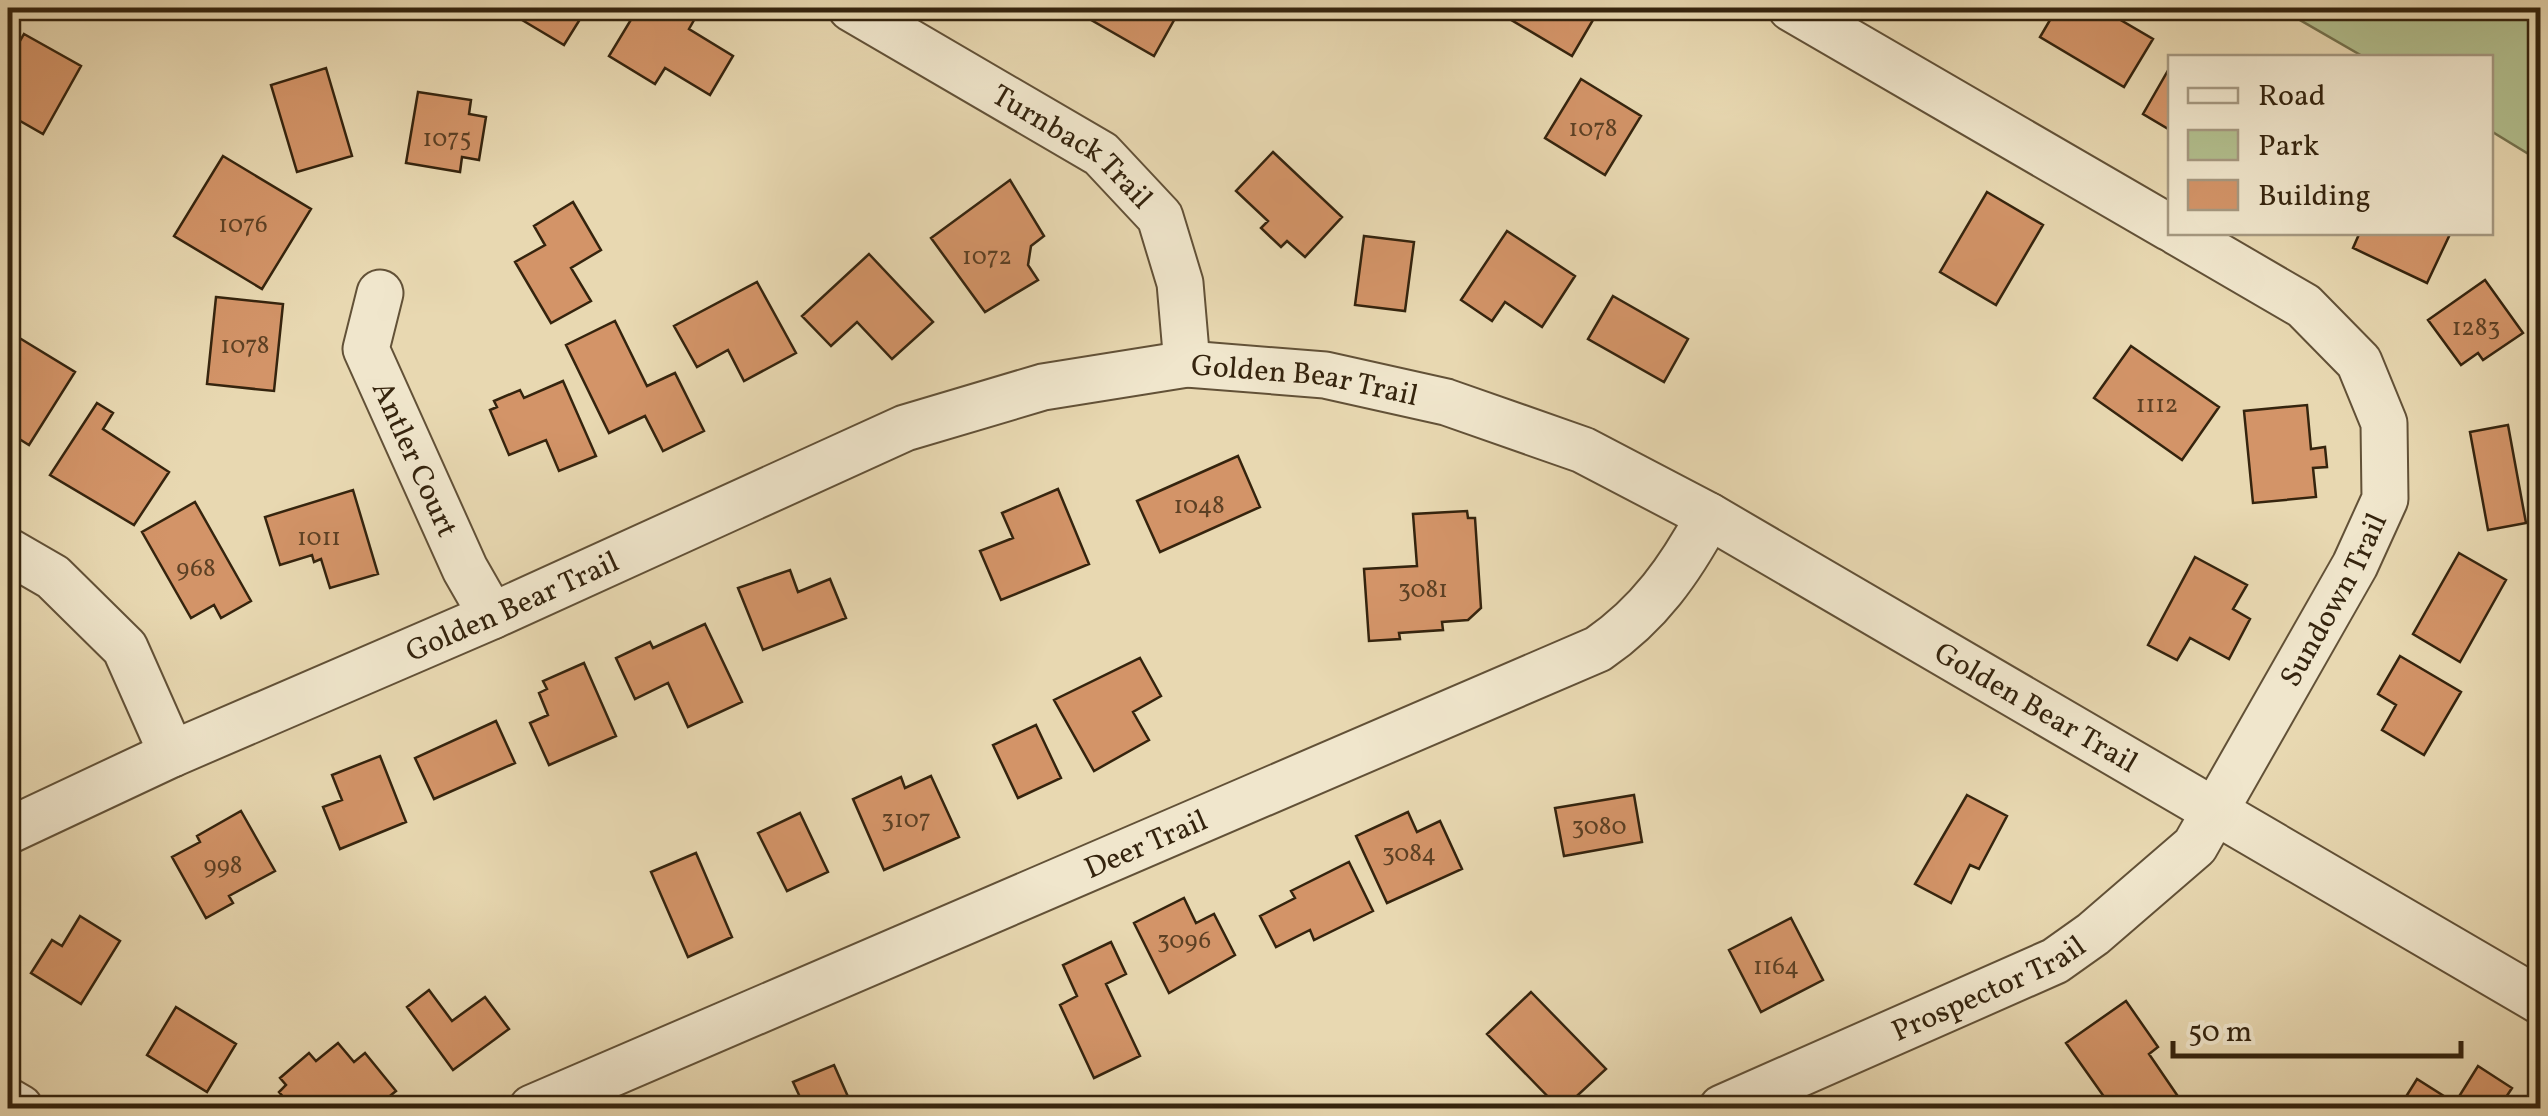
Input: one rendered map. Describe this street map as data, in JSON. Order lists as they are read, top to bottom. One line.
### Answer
{"streets":{"street":["Turnback Trail","Golden Bear Trail","Antler Court","Sundown Trail","Deer Trail","Prospector Trail"]},"crossings":[["Turnback Trail","Golden Bear Trail"],["Golden Bear Trail","Antler Court"],["Golden Bear Trail","Sundown Trail"],["Golden Bear Trail","Deer Trail"],["Golden Bear Trail","Prospector Trail"],["Sundown Trail","Prospector Trail"]],"house_numbers":["1078","1075","1076","1072","1283","1078","1112","1048","1011","968","3081","3107","3080","3084","998","3096","1164"],"legend":["Road","Park","Building"],"scale_bar":"50 m"}
